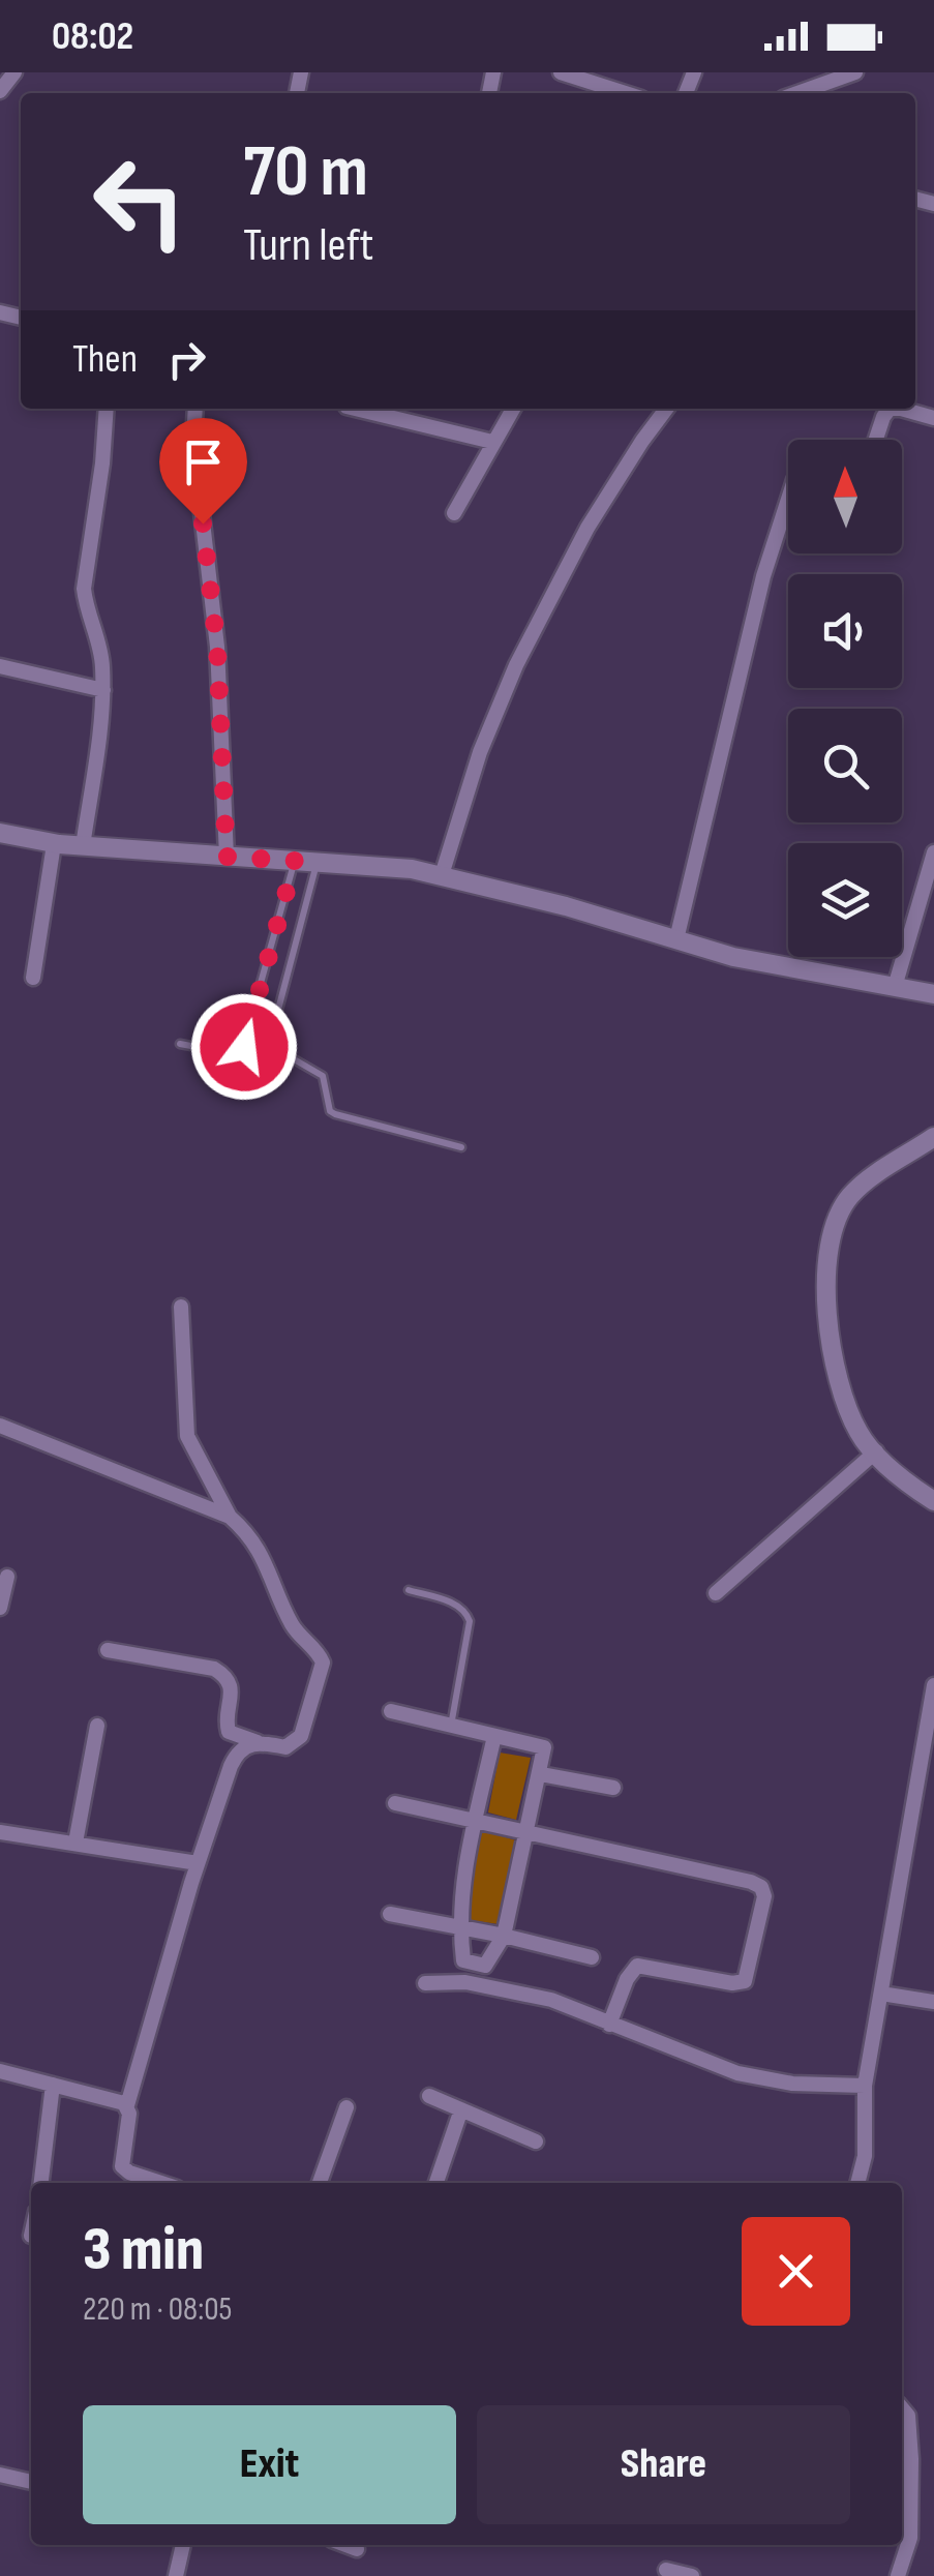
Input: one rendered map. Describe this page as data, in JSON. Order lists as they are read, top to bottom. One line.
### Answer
{"north":"top","page":{"status":"08:02","turn":["70 m","Turn left"],"then":"Then","heading":["3 min","220 m · 08:05"],"buttons":["Exit","Share"]}}
